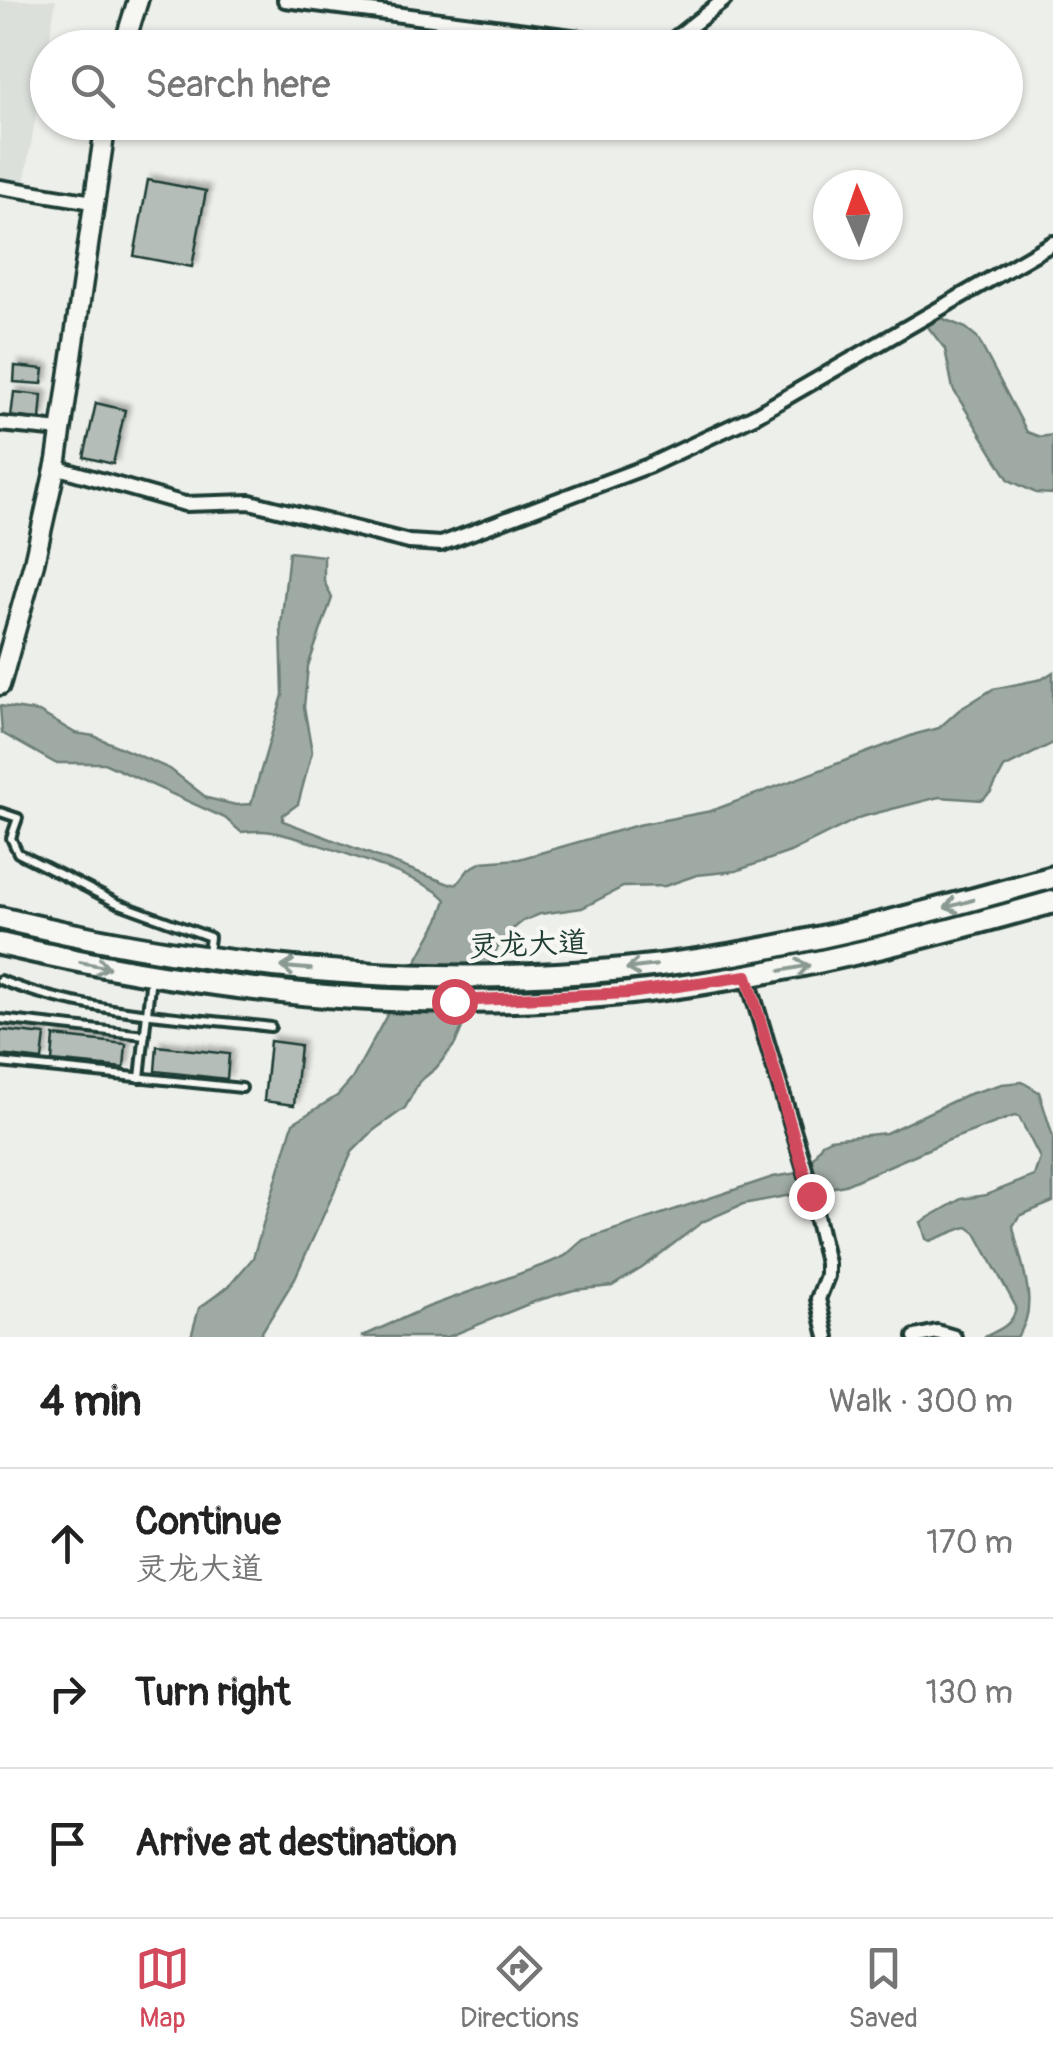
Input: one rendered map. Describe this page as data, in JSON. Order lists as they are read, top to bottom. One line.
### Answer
{"streets":{"main road":["灵龙大道"]},"north":"top","page":{"search":"Search here","heading":["4 min","Walk · 300 m"],"list":[["Continue","灵龙大道","170 m"],["Turn right","130 m"],"Arrive at destination"],"nav":["Map","Directions","Saved"]}}
